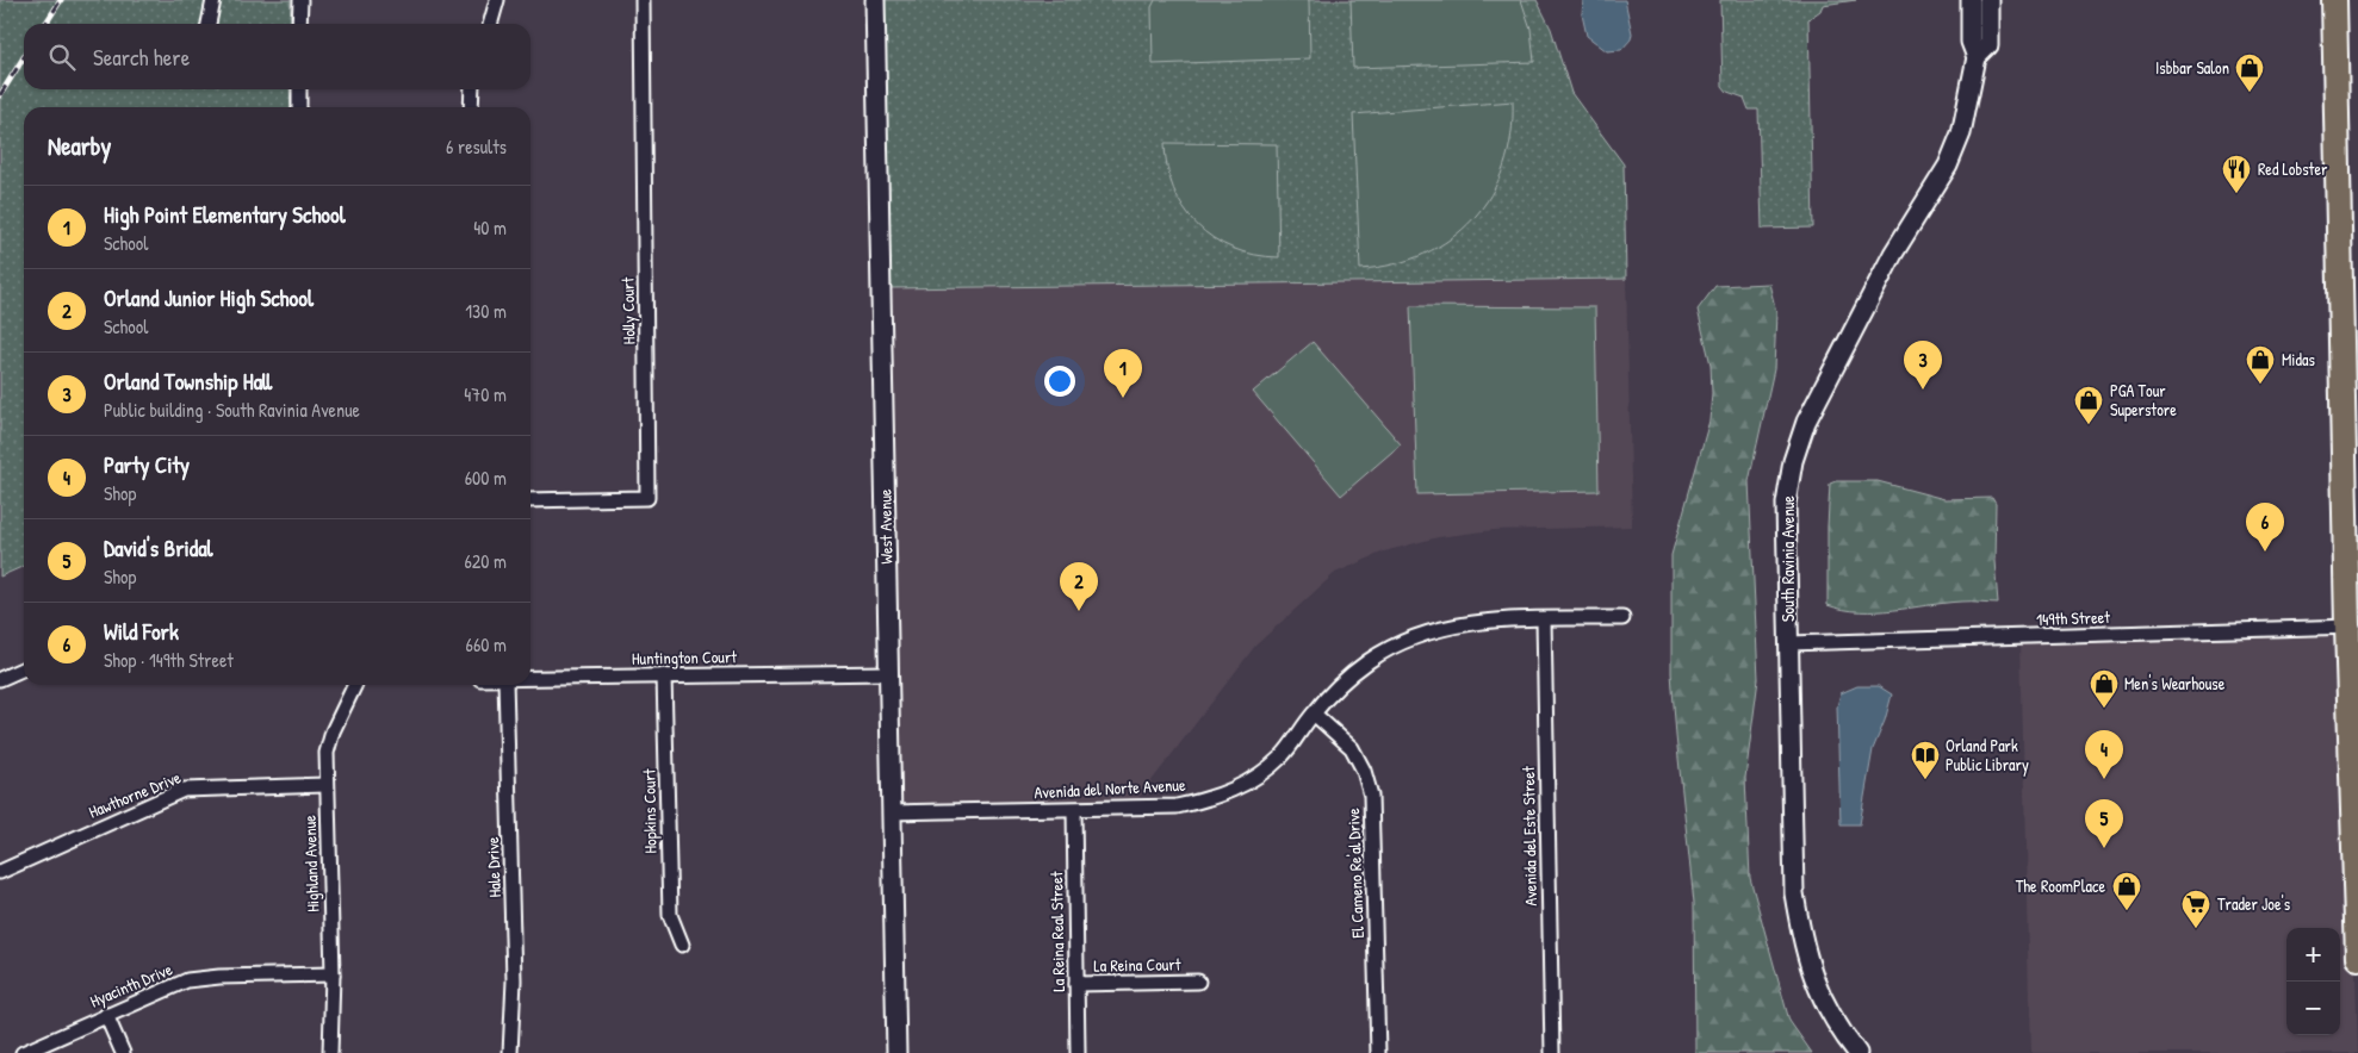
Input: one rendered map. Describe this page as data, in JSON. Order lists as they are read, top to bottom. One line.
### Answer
{"streets":{"street":["Holly Court","West Avenue","South Ravinia Avenue","149th Street","Huntington Court","Avenida del Norte Avenue","Hawthorne Drive","Hopkins Court","Avenida del Este Street","Highland Avenue","Hale Drive","El Cameno Re'al Drive","La Reina Real Street","La Reina Court","Hyacinth Drive"]},"crossings":[["West Avenue","Huntington Court"],["West Avenue","Avenida del Norte Avenue"],["South Ravinia Avenue","149th Street"],["Huntington Court","Hopkins Court"],["Avenida del Norte Avenue","Avenida del Este Street"],["Avenida del Norte Avenue","El Cameno Re'al Drive"],["Avenida del Norte Avenue","La Reina Real Street"],["Hawthorne Drive","Highland Avenue"],["Highland Avenue","Hyacinth Drive"],["La Reina Real Street","La Reina Court"]],"places":{"shop":["Isbbar Salon","Midas","PGA Tour Superstore","Men's Wearhouse","The RoomPlace"],"restaurant":["Red Lobster"],"library":["Orland Park Public Library"],"supermarket":["Trader Joe's"]},"page":{"search":"Search here","heading":["Nearby","6 results"],"list":[{"mark":"1","name":"High Point Elementary School","note":"School","value":"40 m"},{"mark":"2","name":"Orland Junior High School","note":"School","value":"130 m"},{"mark":"3","name":"Orland Township Hall","note":"Public building · South Ravinia Avenue","value":"470 m"},{"mark":"4","name":"Party City","note":"Shop","value":"600 m"},{"mark":"5","name":"David's Bridal","note":"Shop","value":"620 m"},{"mark":"6","name":"Wild Fork","note":"Shop · 149th Street","value":"660 m"}],"pins":["3","1","6","2","4","5"],"map_buttons":["+","−"]}}
